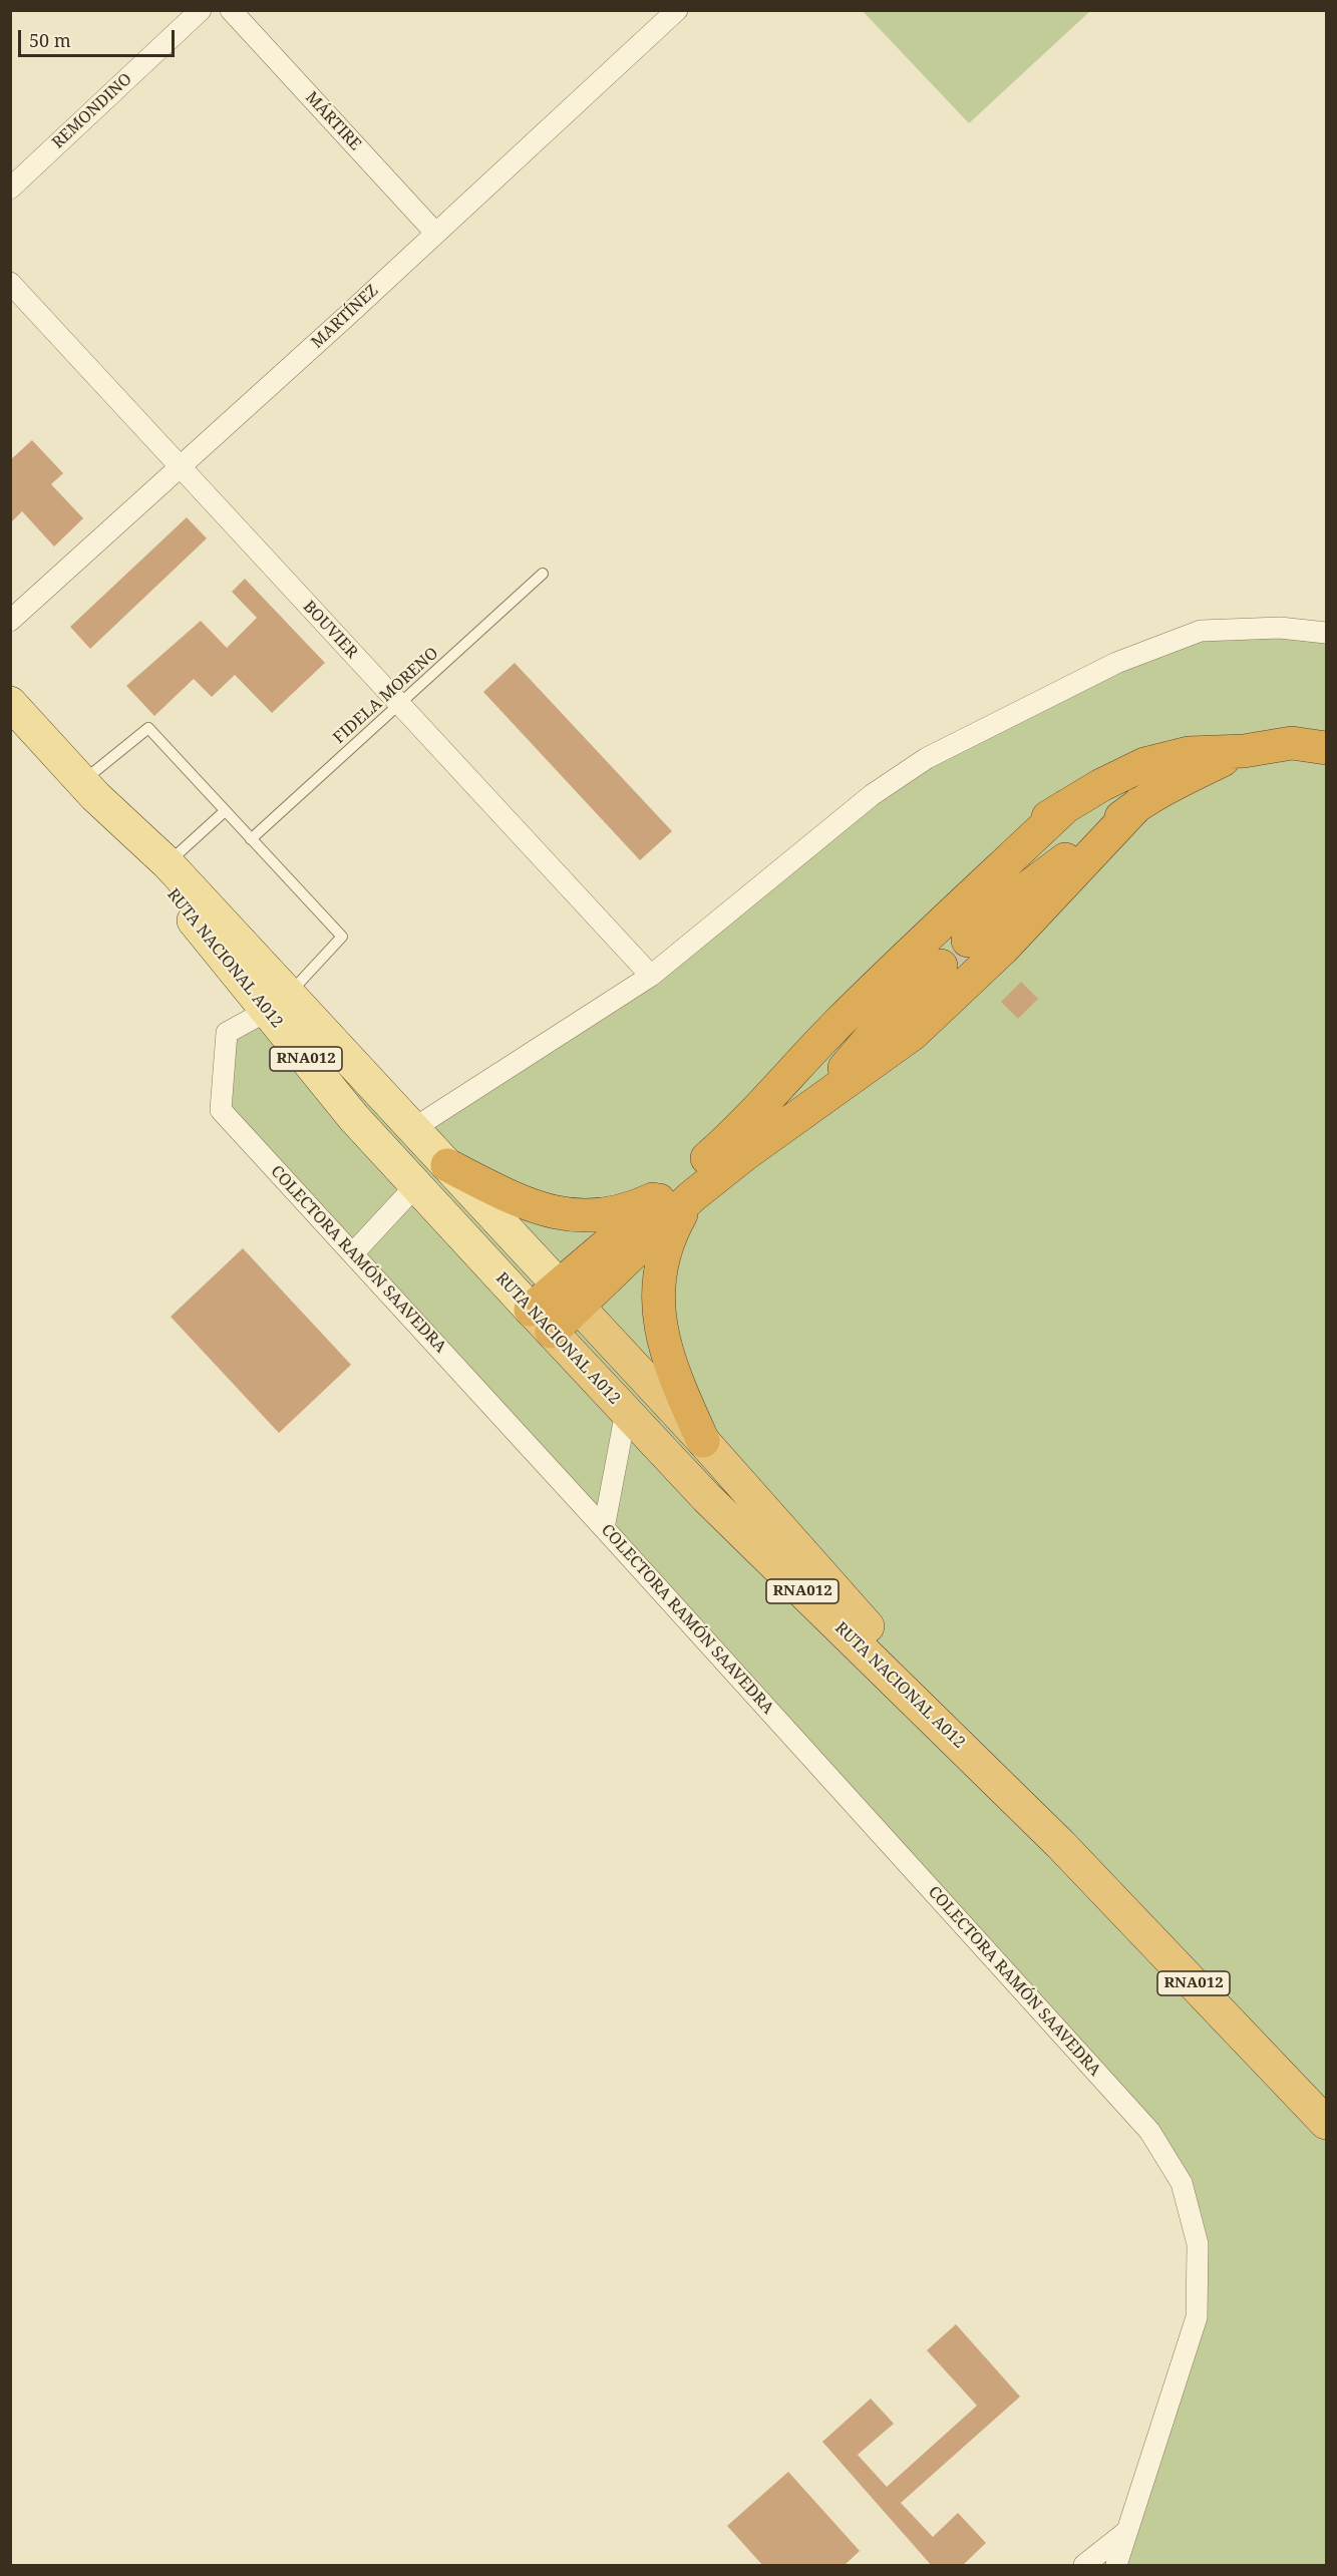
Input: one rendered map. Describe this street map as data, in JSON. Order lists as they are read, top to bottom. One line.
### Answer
{"streets":{"highway":["RUTA NACIONAL A012","RNA012"],"street":["REMONDINO","MÁRTIRE","MARTÍNEZ","BOUVIER","COLECTORA RAMÓN SAAVEDRA"],"lane":["FIDELA MORENO"]},"crossings":[["MÁRTIRE","MARTÍNEZ"],["MARTÍNEZ","BOUVIER"],["BOUVIER","FIDELA MORENO"],["RUTA NACIONAL A012","RNA012"],["RUTA NACIONAL A012","COLECTORA RAMÓN SAAVEDRA"]],"scale_bar":"50 m"}
